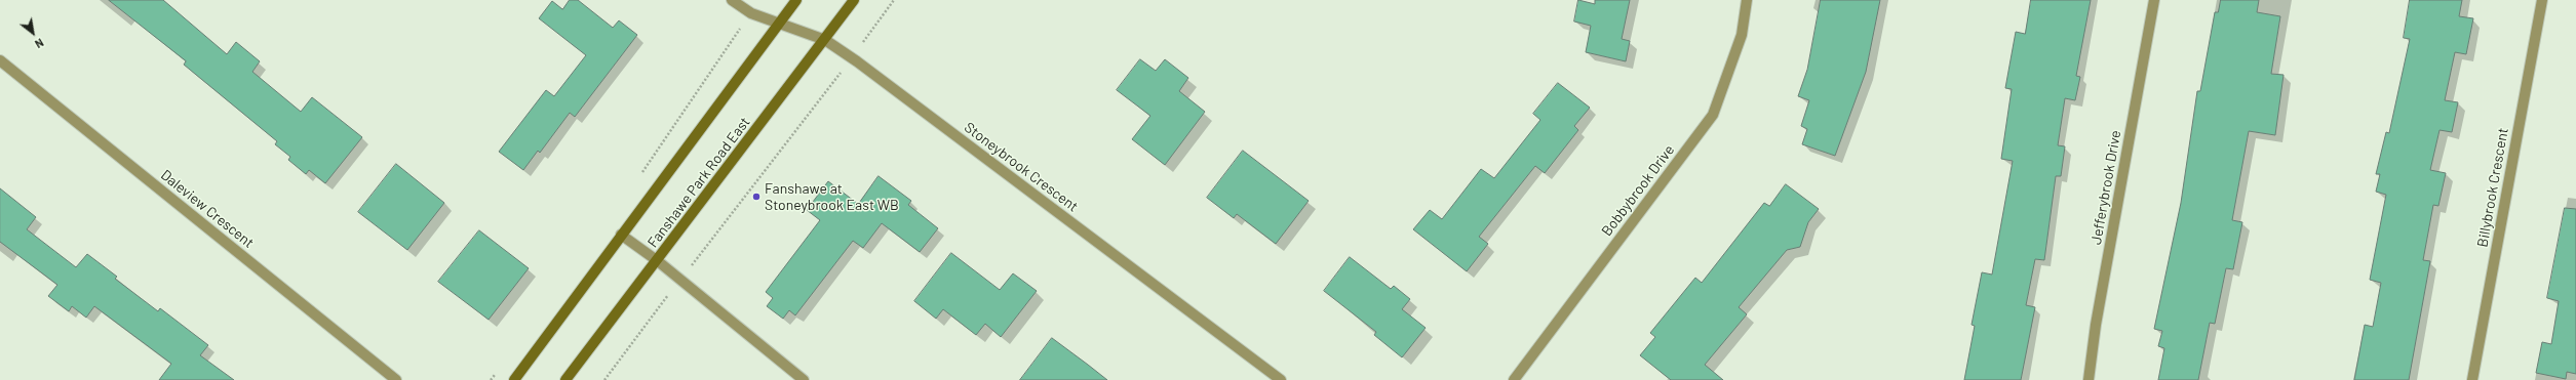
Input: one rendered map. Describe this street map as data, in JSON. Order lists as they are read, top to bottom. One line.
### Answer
{"streets":{"main road":["Fanshawe Park Road East"],"street":["Stoneybrook Crescent","Jefferybrook Drive","Billybrook Crescent","Bobbybrook Drive","Daleview Crescent"]},"crossings":[["Stoneybrook Crescent","Fanshawe Park Road East"]],"places":["Fanshawe at Stoneybrook East WB"],"north":"bottom right"}
